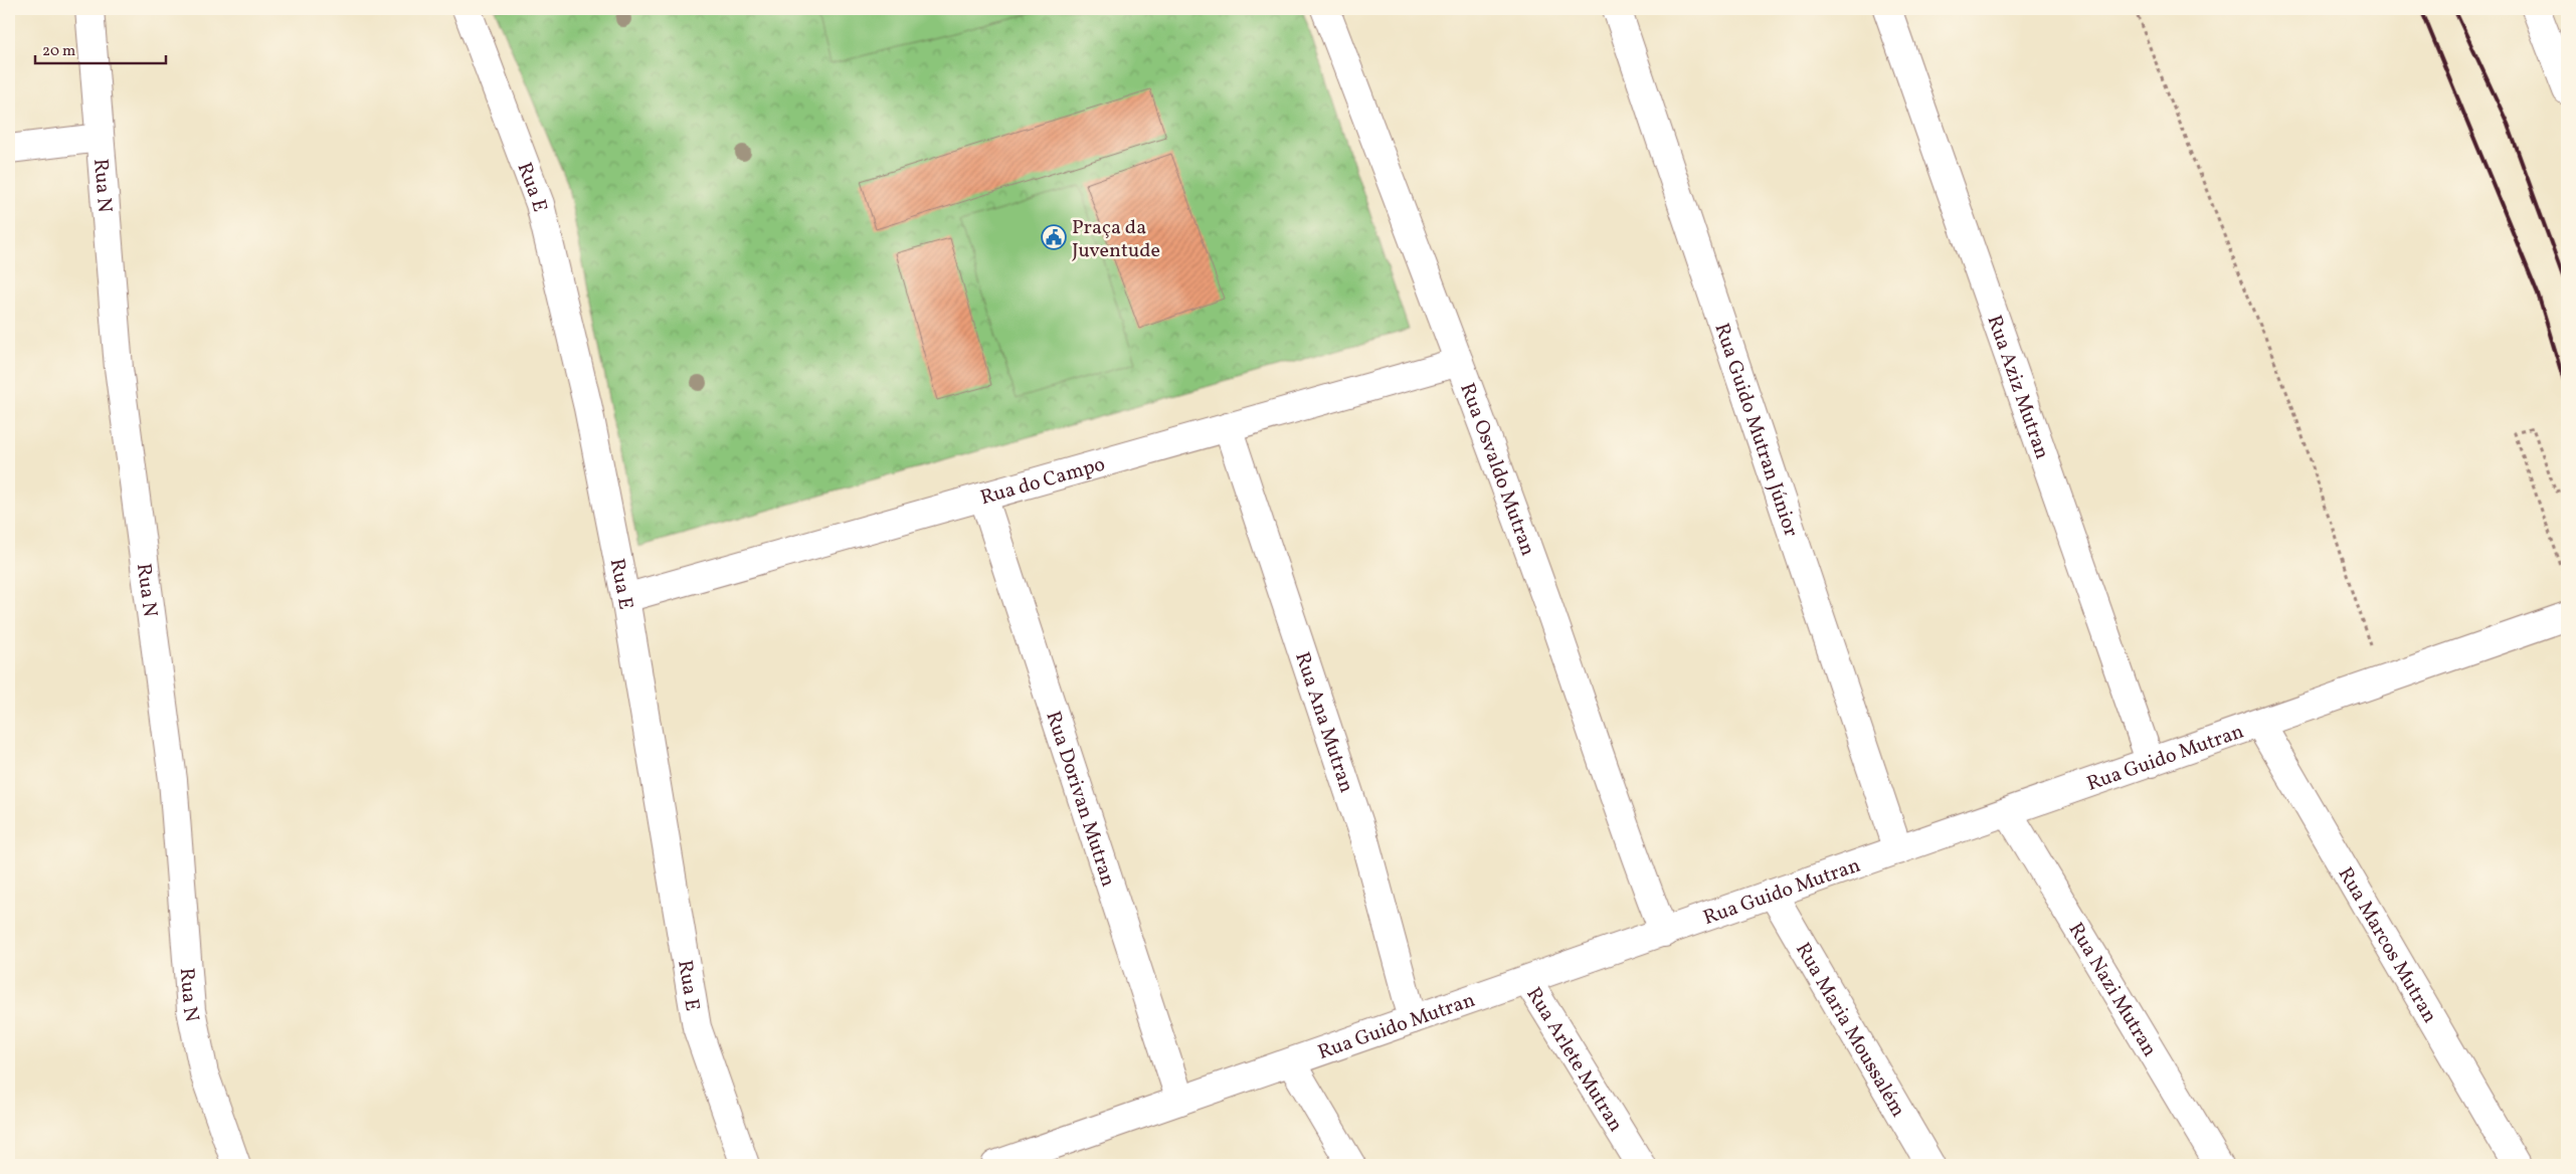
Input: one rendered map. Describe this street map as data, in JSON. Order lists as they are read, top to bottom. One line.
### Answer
{"streets":{"street":["Rua N","Rua E","Rua Aziz Mutran","Rua Guido Mutran Júnior","Rua Osvaldo Mutran","Rua do Campo","Rua Ana Mutran","Rua Guido Mutran","Rua Dorivan Mutran","Rua Marcos Mutran","Rua Nazi Mutran","Rua Maria Moussalém","Rua Arlete Mutran"]},"crossings":[["Rua E","Rua do Campo"],["Rua Aziz Mutran","Rua Guido Mutran"],["Rua Guido Mutran Júnior","Rua Guido Mutran"],["Rua Osvaldo Mutran","Rua do Campo"],["Rua Osvaldo Mutran","Rua Guido Mutran"],["Rua do Campo","Rua Ana Mutran"],["Rua do Campo","Rua Dorivan Mutran"],["Rua Ana Mutran","Rua Guido Mutran"],["Rua Guido Mutran","Rua Dorivan Mutran"],["Rua Guido Mutran","Rua Marcos Mutran"],["Rua Guido Mutran","Rua Nazi Mutran"],["Rua Guido Mutran","Rua Maria Moussalém"],["Rua Guido Mutran","Rua Arlete Mutran"]],"places":{"public building":["Praça da Juventude"]},"scale_bar":"20 m"}
